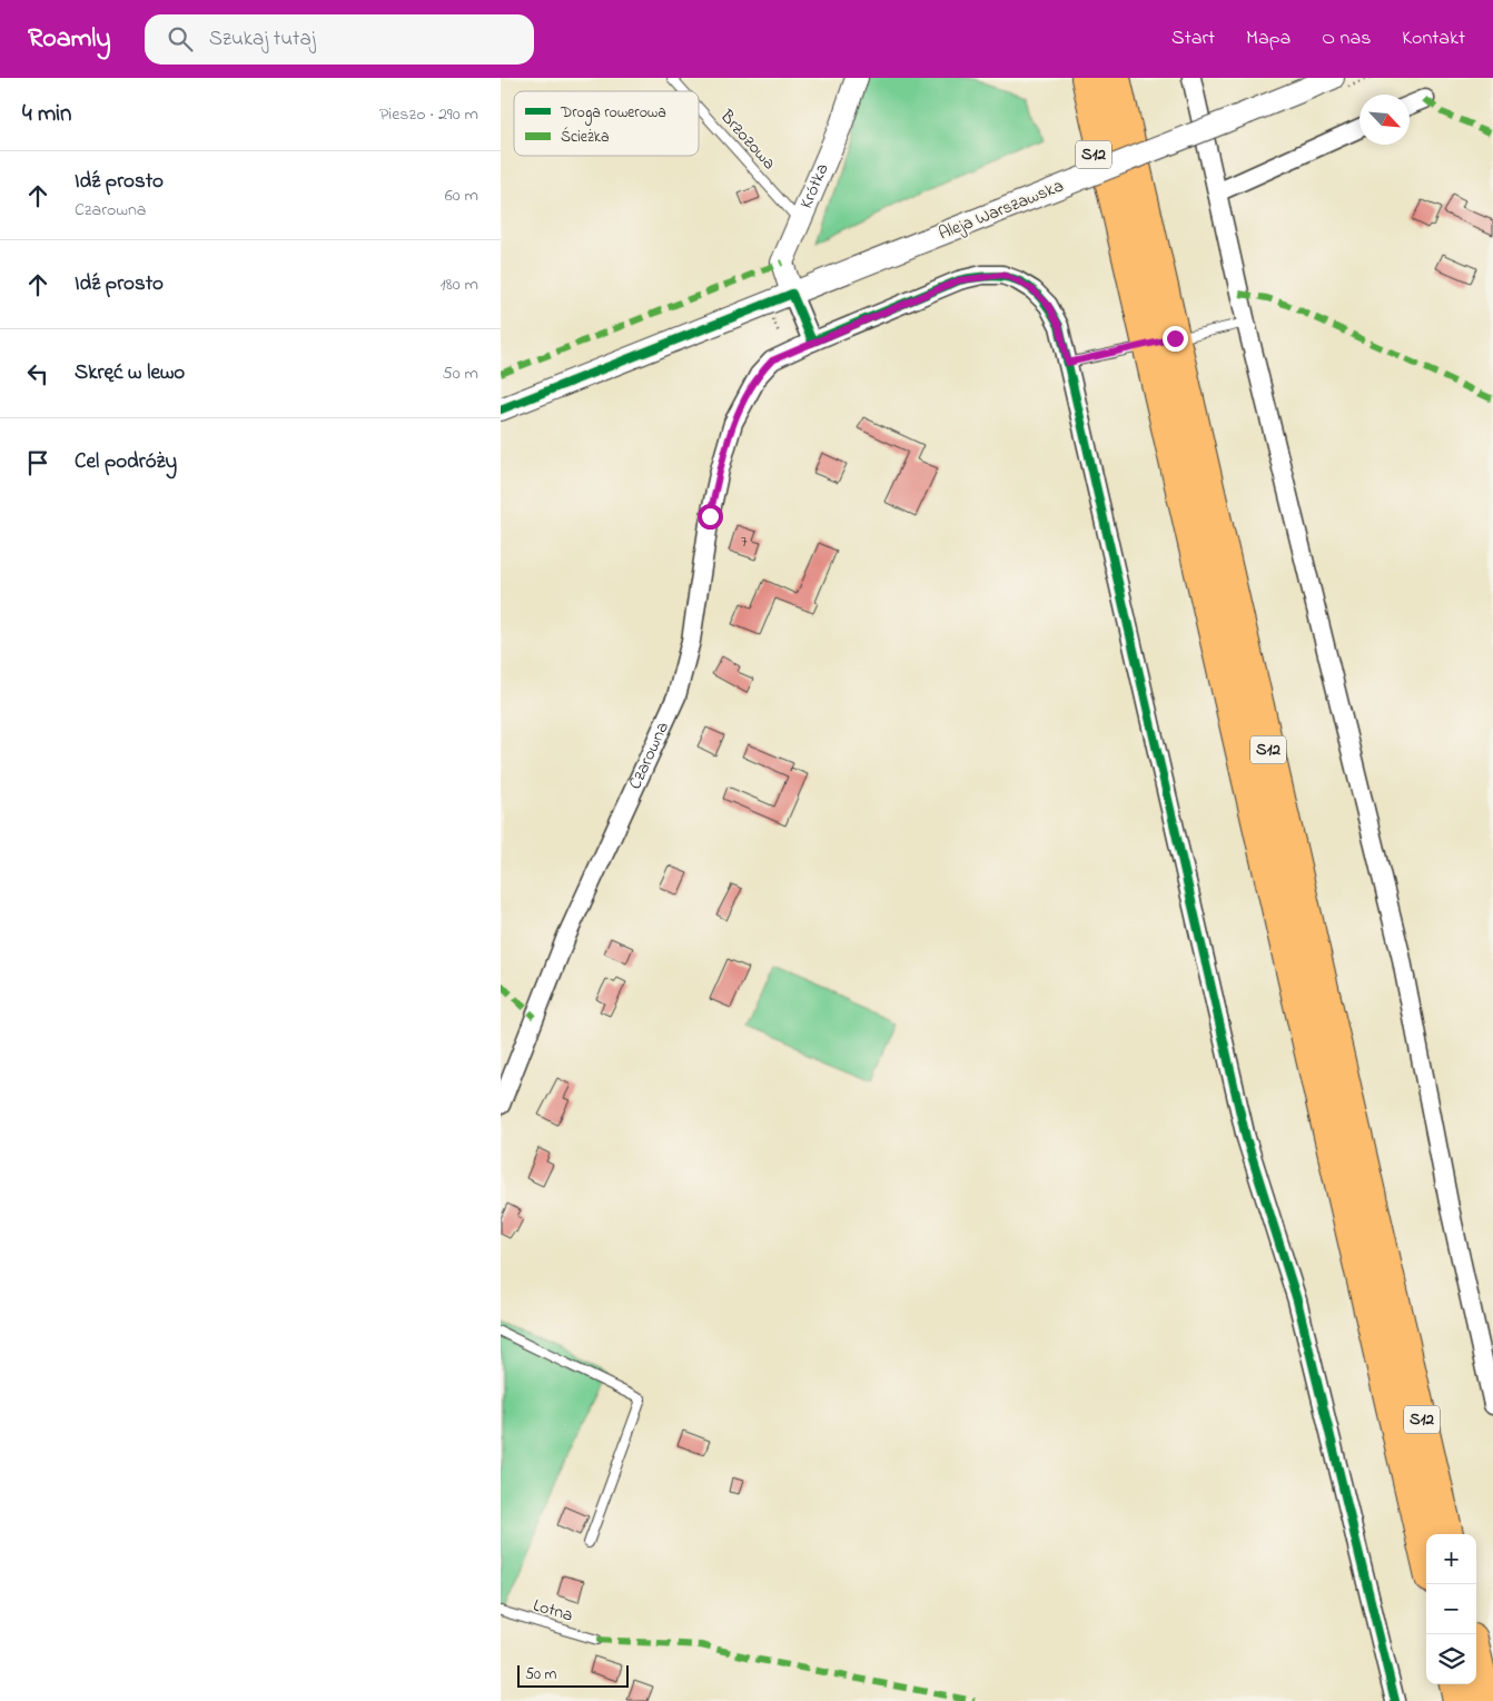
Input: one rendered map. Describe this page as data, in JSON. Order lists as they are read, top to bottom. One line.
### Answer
{"streets":{"highway":["S12"],"street":["Krótka","Aleja Warszawska","Czarowna"],"lane":["Brzozowa","Lotna"]},"crossings":[["Brzozowa","Krótka"],["Krótka","Aleja Warszawska"]],"house_numbers":["7"],"legend":["Droga rowerowa","Ścieżka"],"scale_bar":"50 m","north":"bottom right","page":{"header":"Roamly","search":"Szukaj tutaj","nav":["Start","Mapa","O nas","Kontakt"],"heading":["4 min","Pieszo · 290 m"],"list":[["Idź prosto","Czarowna","60 m"],["Idź prosto","180 m"],["Skręć w lewo","50 m"],"Cel podróży"],"map_buttons":["+","−"],"scale":"50 m"}}
